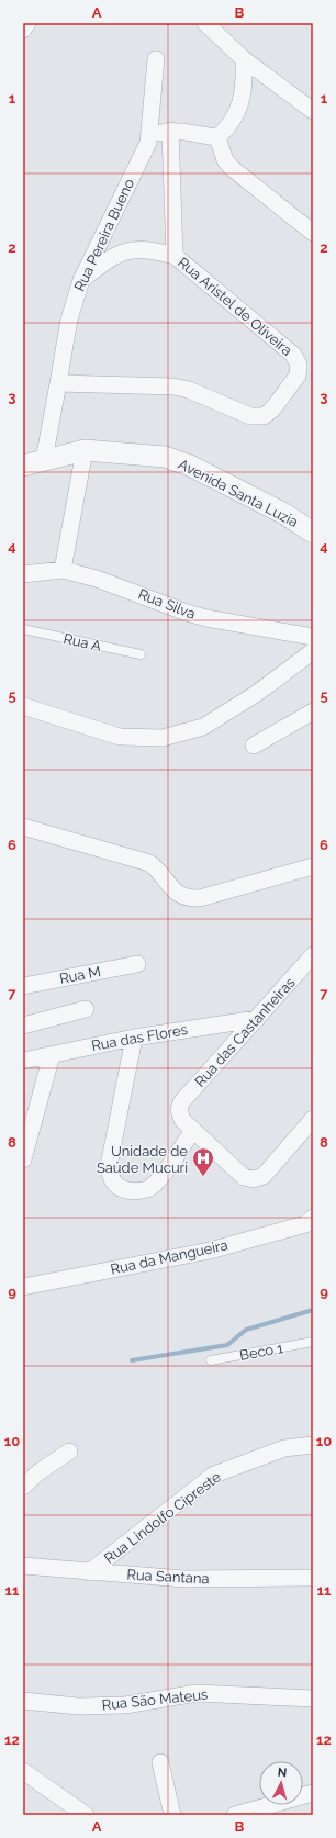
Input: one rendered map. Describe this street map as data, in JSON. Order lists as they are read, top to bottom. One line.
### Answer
{"streets":{"street":["Rua Pereira Bueno","Rua Aristel de Oliveira","Avenida Santa Luzia","Rua Silva","Rua M","Rua das Castanheiras","Rua das Flores","Rua da Mangueira","Rua Lindolfo Cipreste","Rua Santana","Rua São Mateus"],"lane":["Rua A","Beco 1"]},"crossings":[["Rua Pereira Bueno","Rua Aristel de Oliveira"],["Rua Pereira Bueno","Avenida Santa Luzia"],["Rua das Castanheiras","Rua das Flores"],["Rua Lindolfo Cipreste","Rua Santana"]],"places":{"hospital":["Unidade de Saúde Mucuri"]},"north":"top","grid":{"columns":["A","B"],"rows":["1","2","3","4","5","6","7","8","9","10","11","12"]}}
